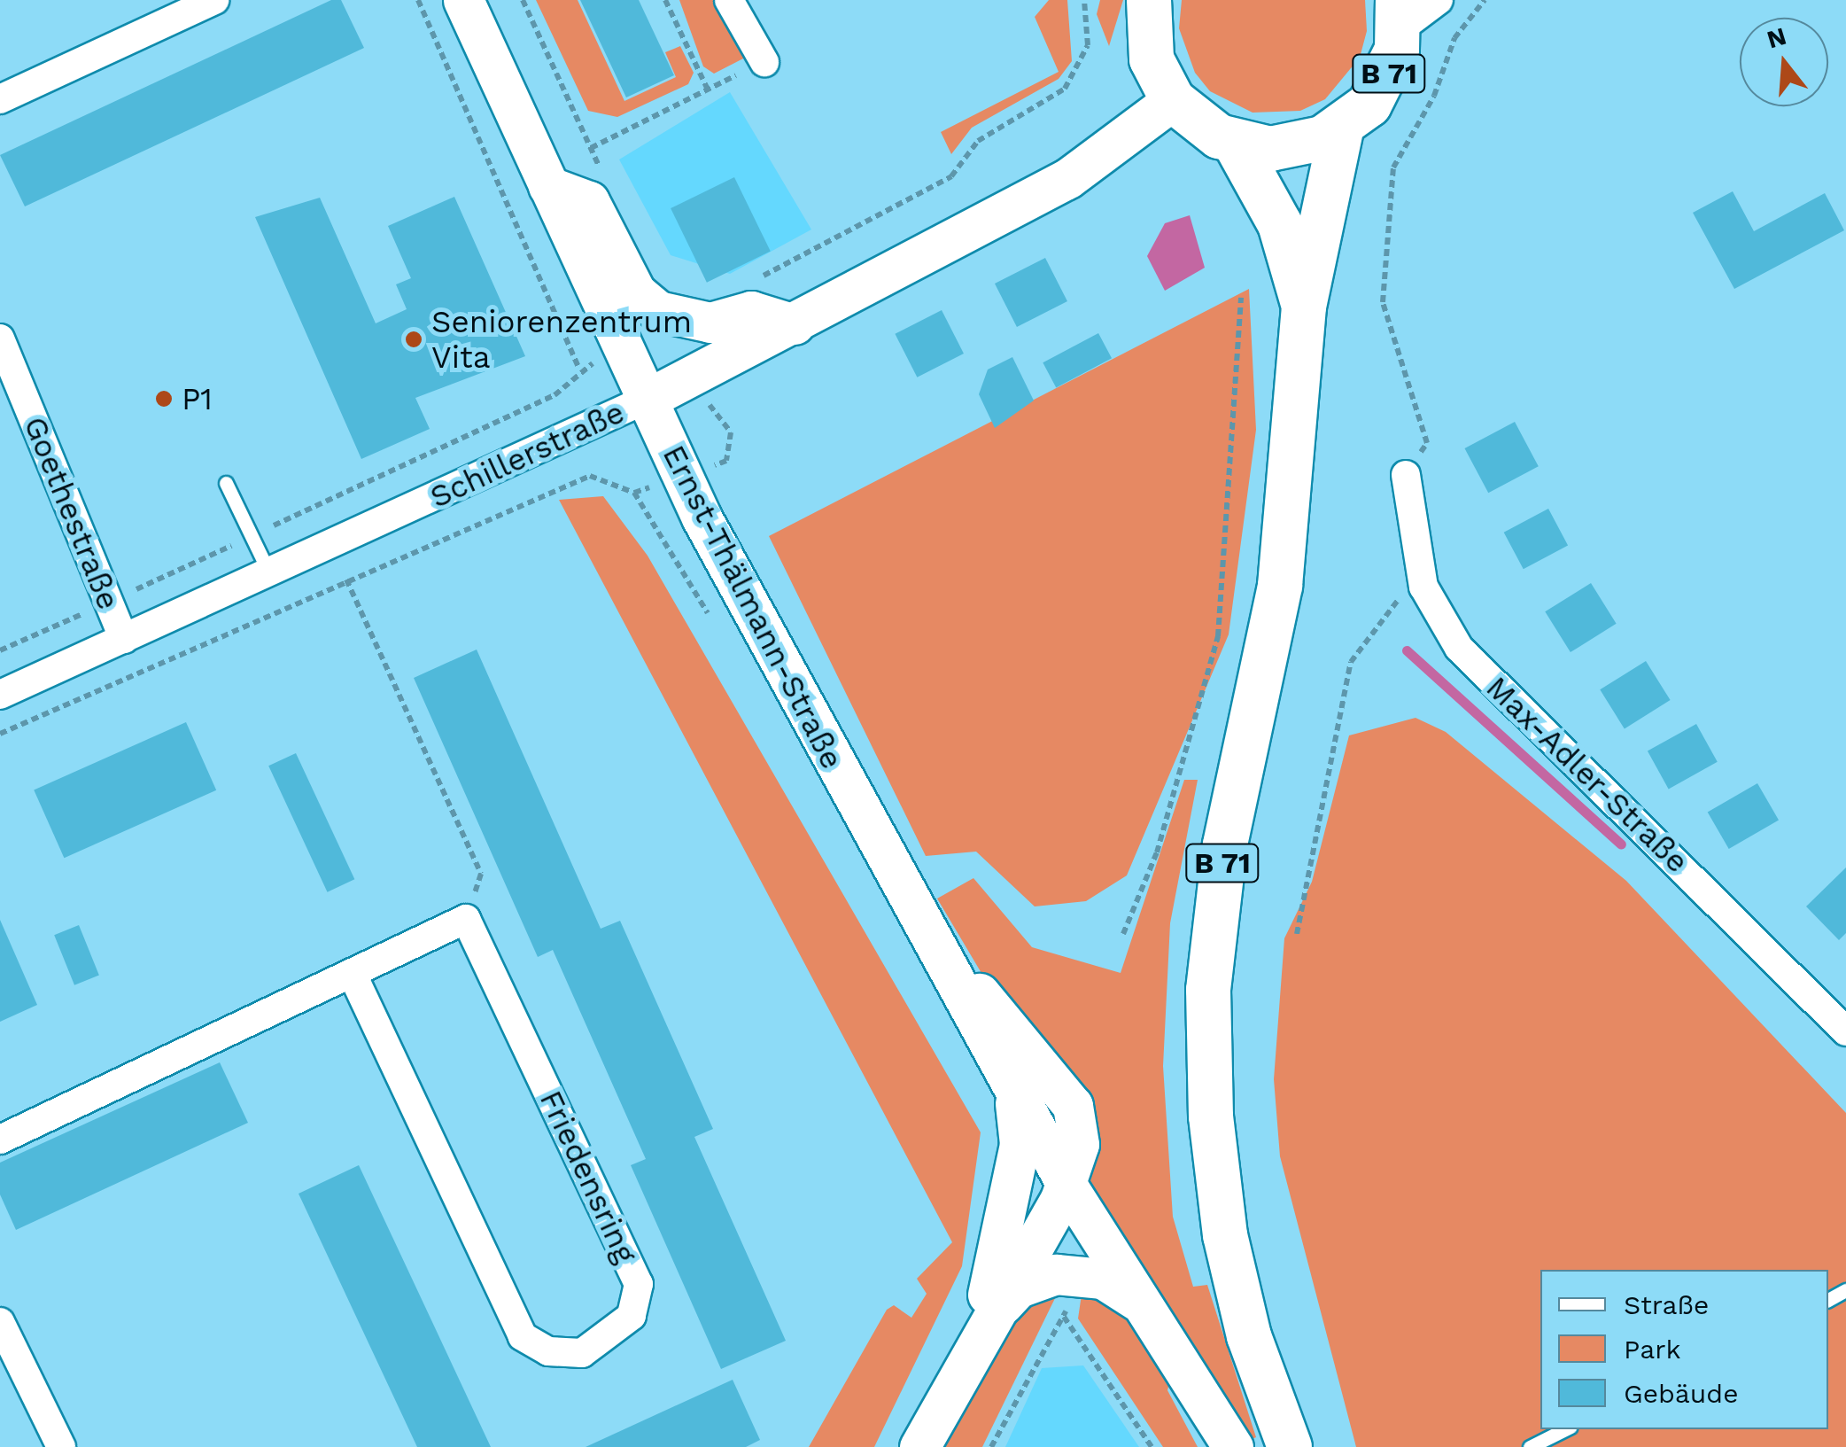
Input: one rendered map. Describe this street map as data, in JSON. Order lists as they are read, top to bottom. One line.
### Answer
{"streets":{"main road":["B 71","Schillerstraße","Ernst-Thälmann-Straße"],"street":["Goethestraße","Max-Adler-Straße","Friedensring"]},"crossings":[["B 71","Schillerstraße"],["Schillerstraße","Goethestraße"],["Schillerstraße","Ernst-Thälmann-Straße"]],"places":["Seniorenzentrum Vita","P1"],"legend":["Straße","Park","Gebäude"],"north":"top"}
